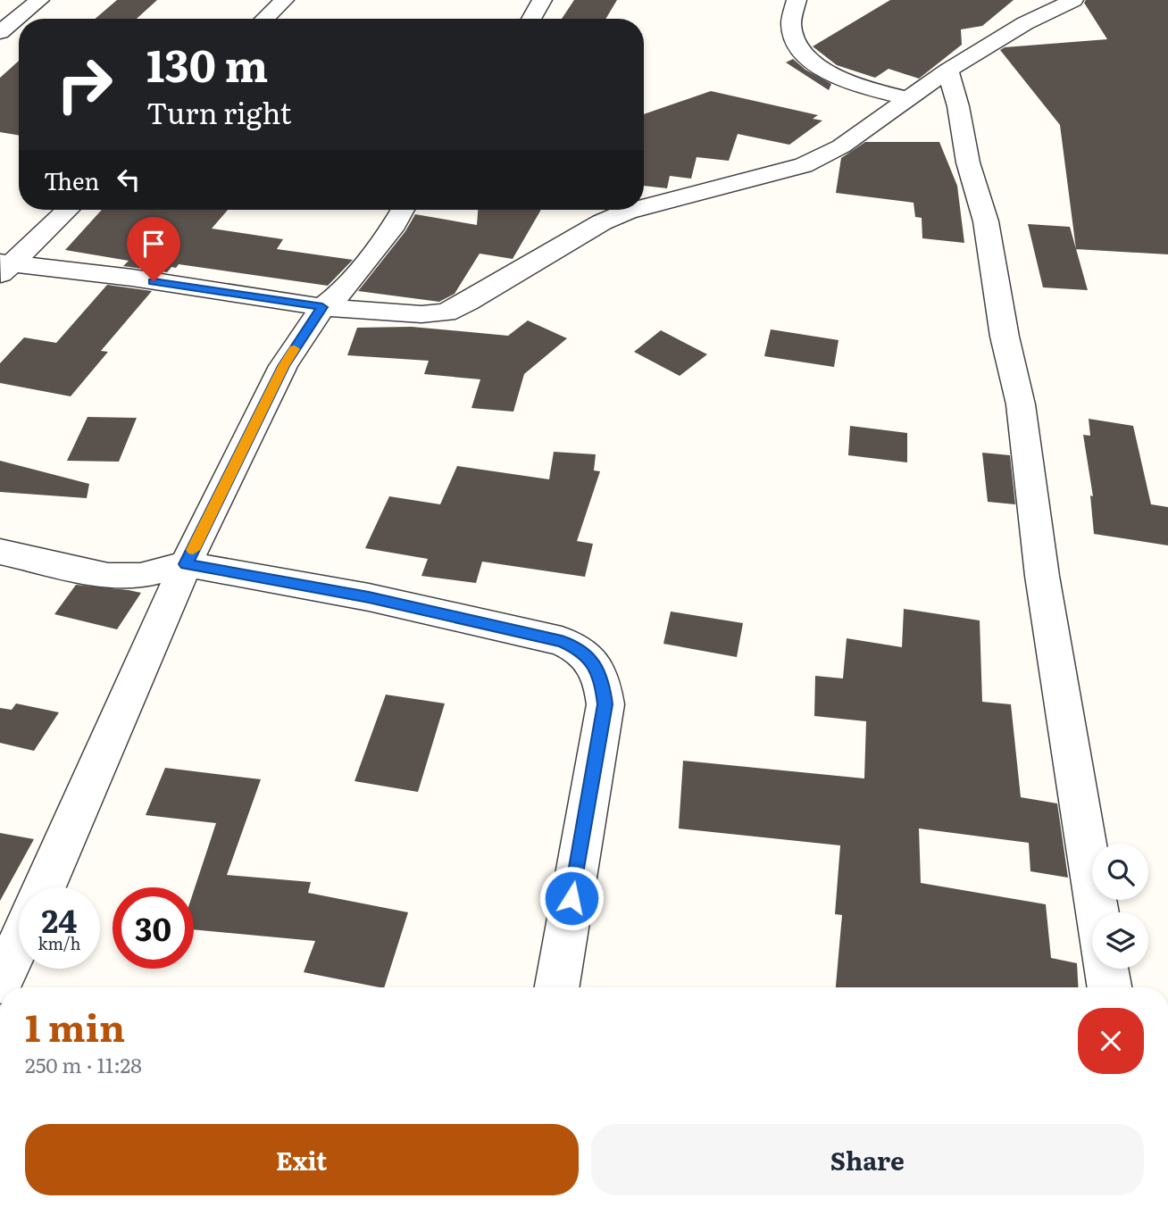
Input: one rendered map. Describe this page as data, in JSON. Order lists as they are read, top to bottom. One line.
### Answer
{"page":{"turn":["130 m","Turn right"],"then":"Then","speed":"24 km/h","limit":"30","heading":["1 min","250 m · 11:28"],"buttons":["Exit","Share"]}}
